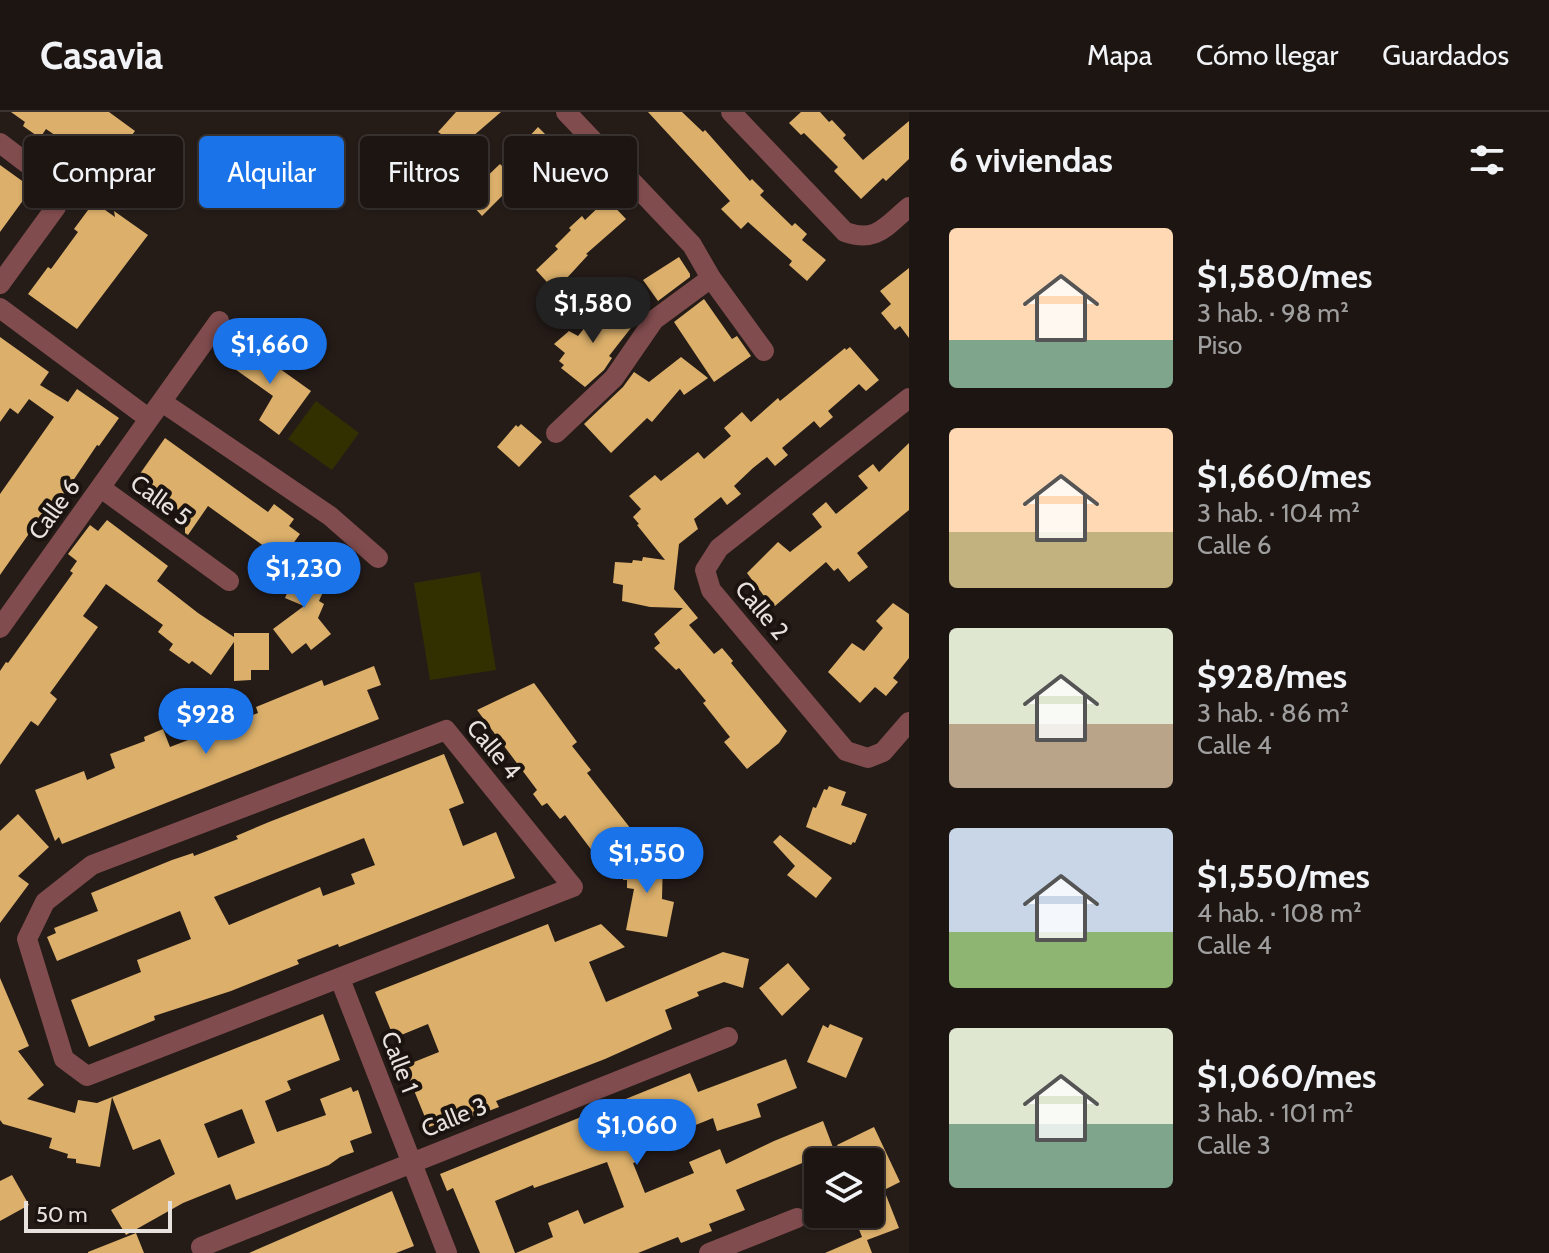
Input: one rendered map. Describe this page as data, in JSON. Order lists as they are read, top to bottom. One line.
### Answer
{"streets":{"street":["Calle 5","Calle 6","Calle 2","Calle 4","Calle 1","Calle 3"]},"crossings":[["Calle 5","Calle 6"],["Calle 4","Calle 1"],["Calle 1","Calle 3"]],"scale_bar":"50 m","page":{"header":"Casavia","nav":["Mapa","Cómo llegar","Guardados"],"heading":"6 viviendas","chip":["Comprar","Alquilar","Filtros","Nuevo"],"list":[{"name":"$1,580/mes","note":"3 hab. · 98 m² · Piso"},{"name":"$1,660/mes","note":"3 hab. · 104 m² · Calle 6"},{"name":"$928/mes","note":"3 hab. · 86 m² · Calle 4"},{"name":"$1,550/mes","note":"4 hab. · 108 m² · Calle 4"},{"name":"$1,060/mes","note":"3 hab. · 101 m² · Calle 3"}],"price":["$1,580","$1,660","$1,230","$928","$1,550","$1,060"],"scale":"50 m"}}
